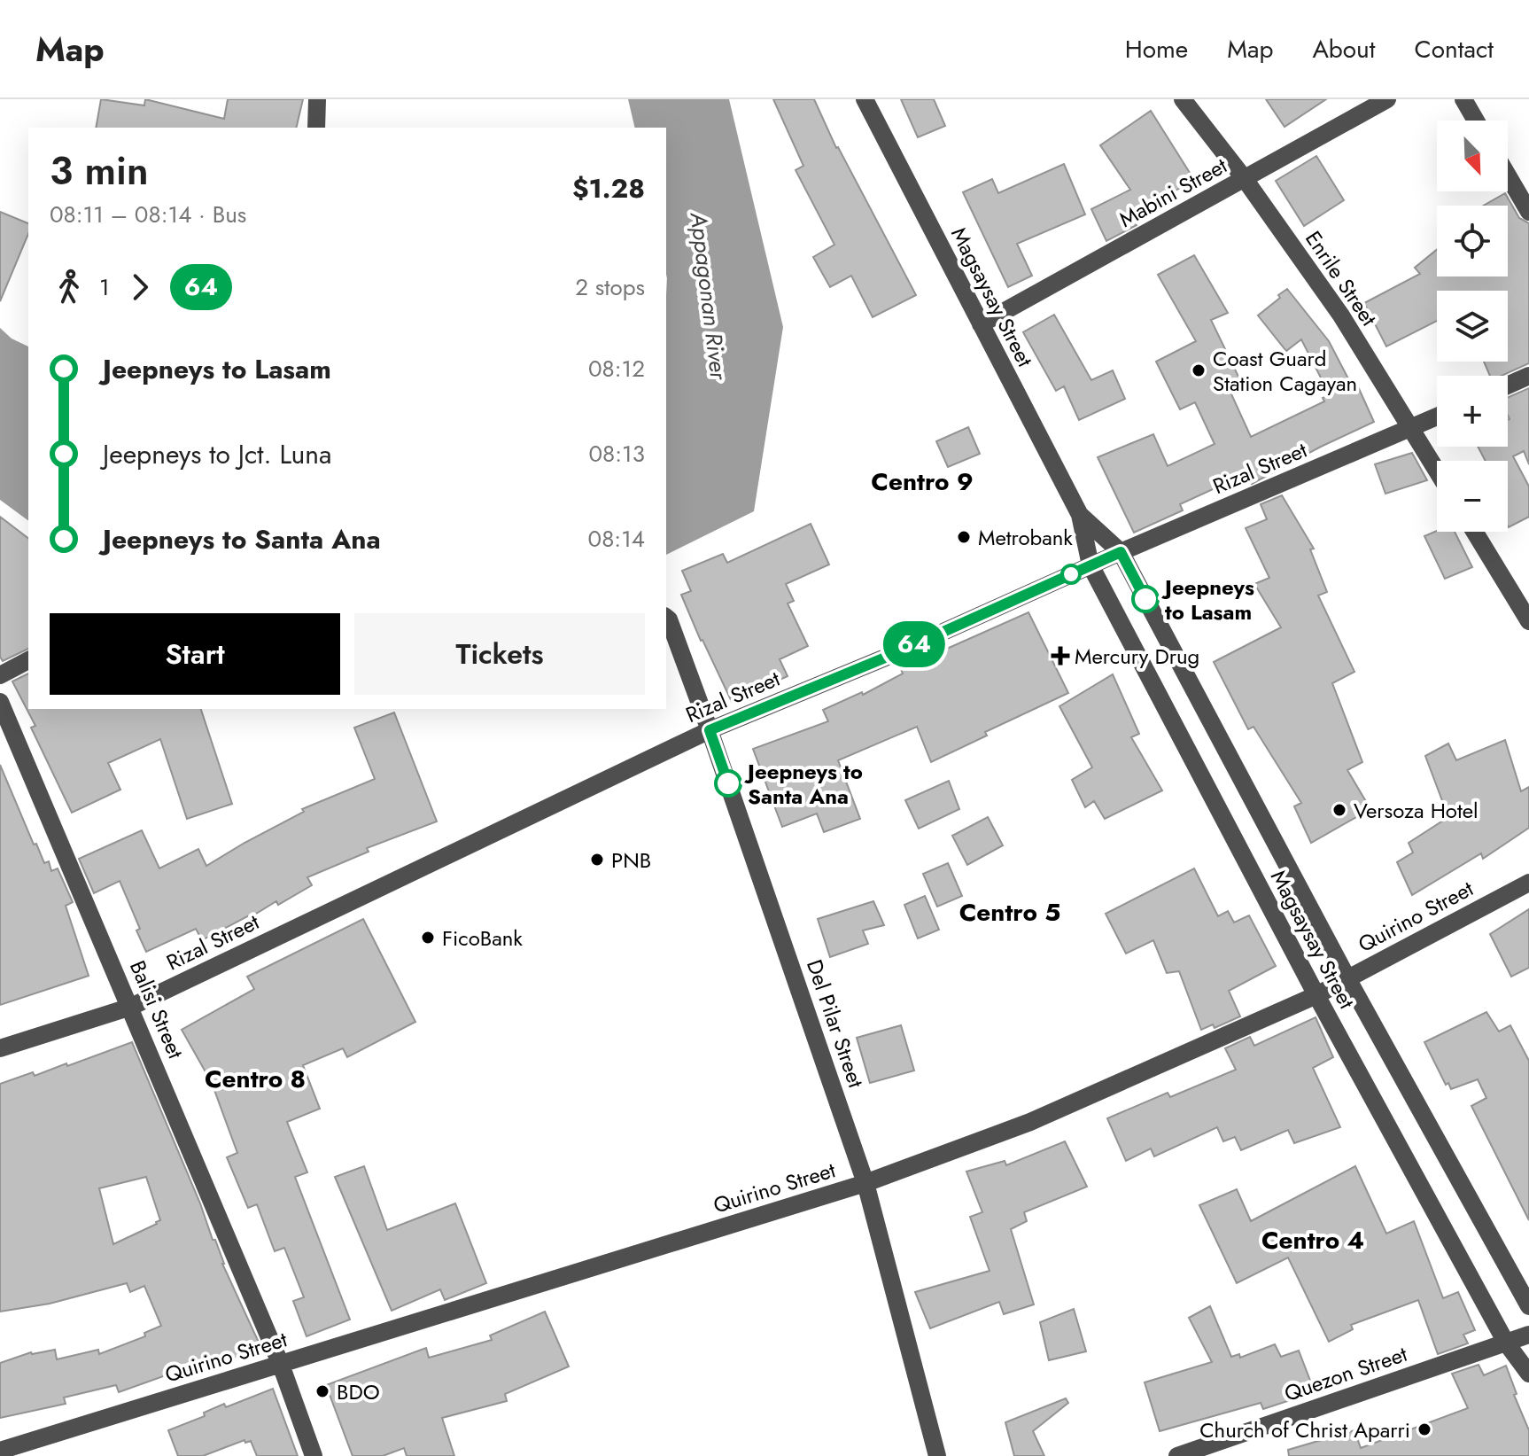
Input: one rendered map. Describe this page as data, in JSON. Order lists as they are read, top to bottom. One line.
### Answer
{"streets":{"street":["Mabini Street","Enrile Street","Magsaysay Street","Rizal Street","Quirino Street","Balisi Street","Del Pilar Street","Quezon Street"]},"crossings":[["Mabini Street","Enrile Street"],["Mabini Street","Magsaysay Street"],["Enrile Street","Rizal Street"],["Magsaysay Street","Rizal Street"],["Magsaysay Street","Quirino Street"],["Magsaysay Street","Quezon Street"],["Rizal Street","Balisi Street"],["Rizal Street","Del Pilar Street"],["Quirino Street","Balisi Street"],["Quirino Street","Del Pilar Street"]],"districts":["Centro 9","Centro 5","Centro 8","Centro 4"],"water":["Appagonan River"],"places":{"other":["Coast Guard Station Cagayan","Metrobank","Jeepneys to Lasam","Jeepneys to Santa Ana","Versoza Hotel","PNB","FicoBank","BDO","Church of Christ Aparri"],"health":["Mercury Drug"]},"lines":["bus line 64"],"north":"bottom right","page":{"header":"Map","nav":["Home","Map","About","Contact"],"on_map":"64","map_buttons":["+","−"],"heading":["3 min","08:11 – 08:14 · Bus","$1.28"],"legs":["1","64","2 stops"],"list":[{"name":"Jeepneys to Lasam","value":"08:12"},{"name":"Jeepneys to Jct. Luna","value":"08:13"},{"name":"Jeepneys to Santa Ana","value":"08:14"}],"buttons":["Start","Tickets"]}}
